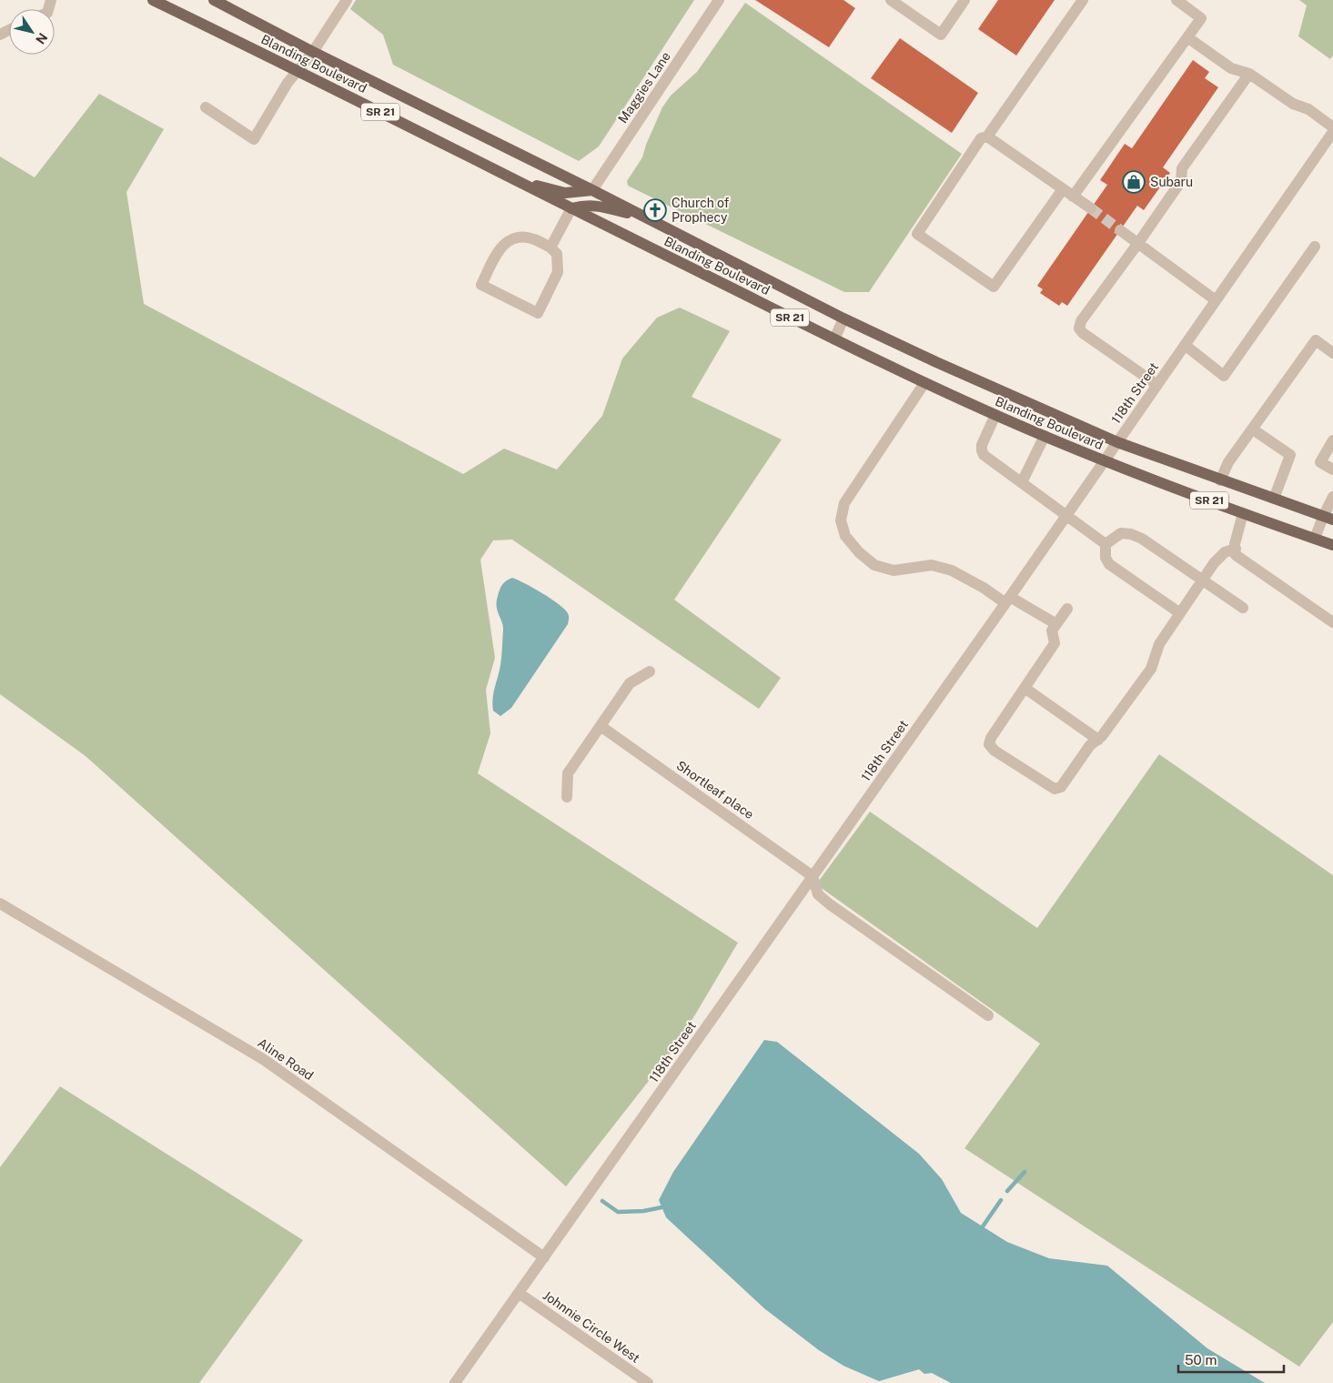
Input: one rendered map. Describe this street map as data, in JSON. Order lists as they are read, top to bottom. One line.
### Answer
{"streets":{"main road":["Blanding Boulevard","SR 21"],"street":["Maggies Lane","118th Street","Shortleaf place","Aline Road","Johnnie Circle West"]},"crossings":[["Blanding Boulevard","Maggies Lane"],["Blanding Boulevard","118th Street"],["118th Street","Shortleaf place"],["118th Street","Aline Road"],["118th Street","Johnnie Circle West"]],"places":{"shop":["Subaru"],"church":["Church of Prophecy"]},"scale_bar":"50 m","north":"bottom right"}
